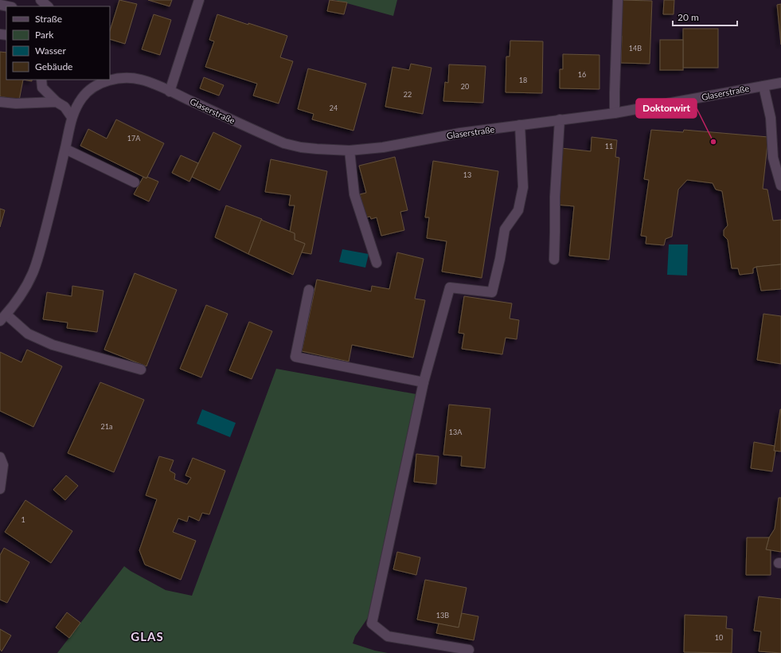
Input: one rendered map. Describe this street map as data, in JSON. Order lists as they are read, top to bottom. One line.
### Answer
{"streets":{"street":["Glaserstraße"]},"districts":["GLAS"],"places":["Doktorwirt"],"house_numbers":["14B","16","18","20","22","24","17A","11","13","21a","13A","1","13B","10"],"legend":["Straße","Park","Wasser","Gebäude"],"scale_bar":"20 m"}
